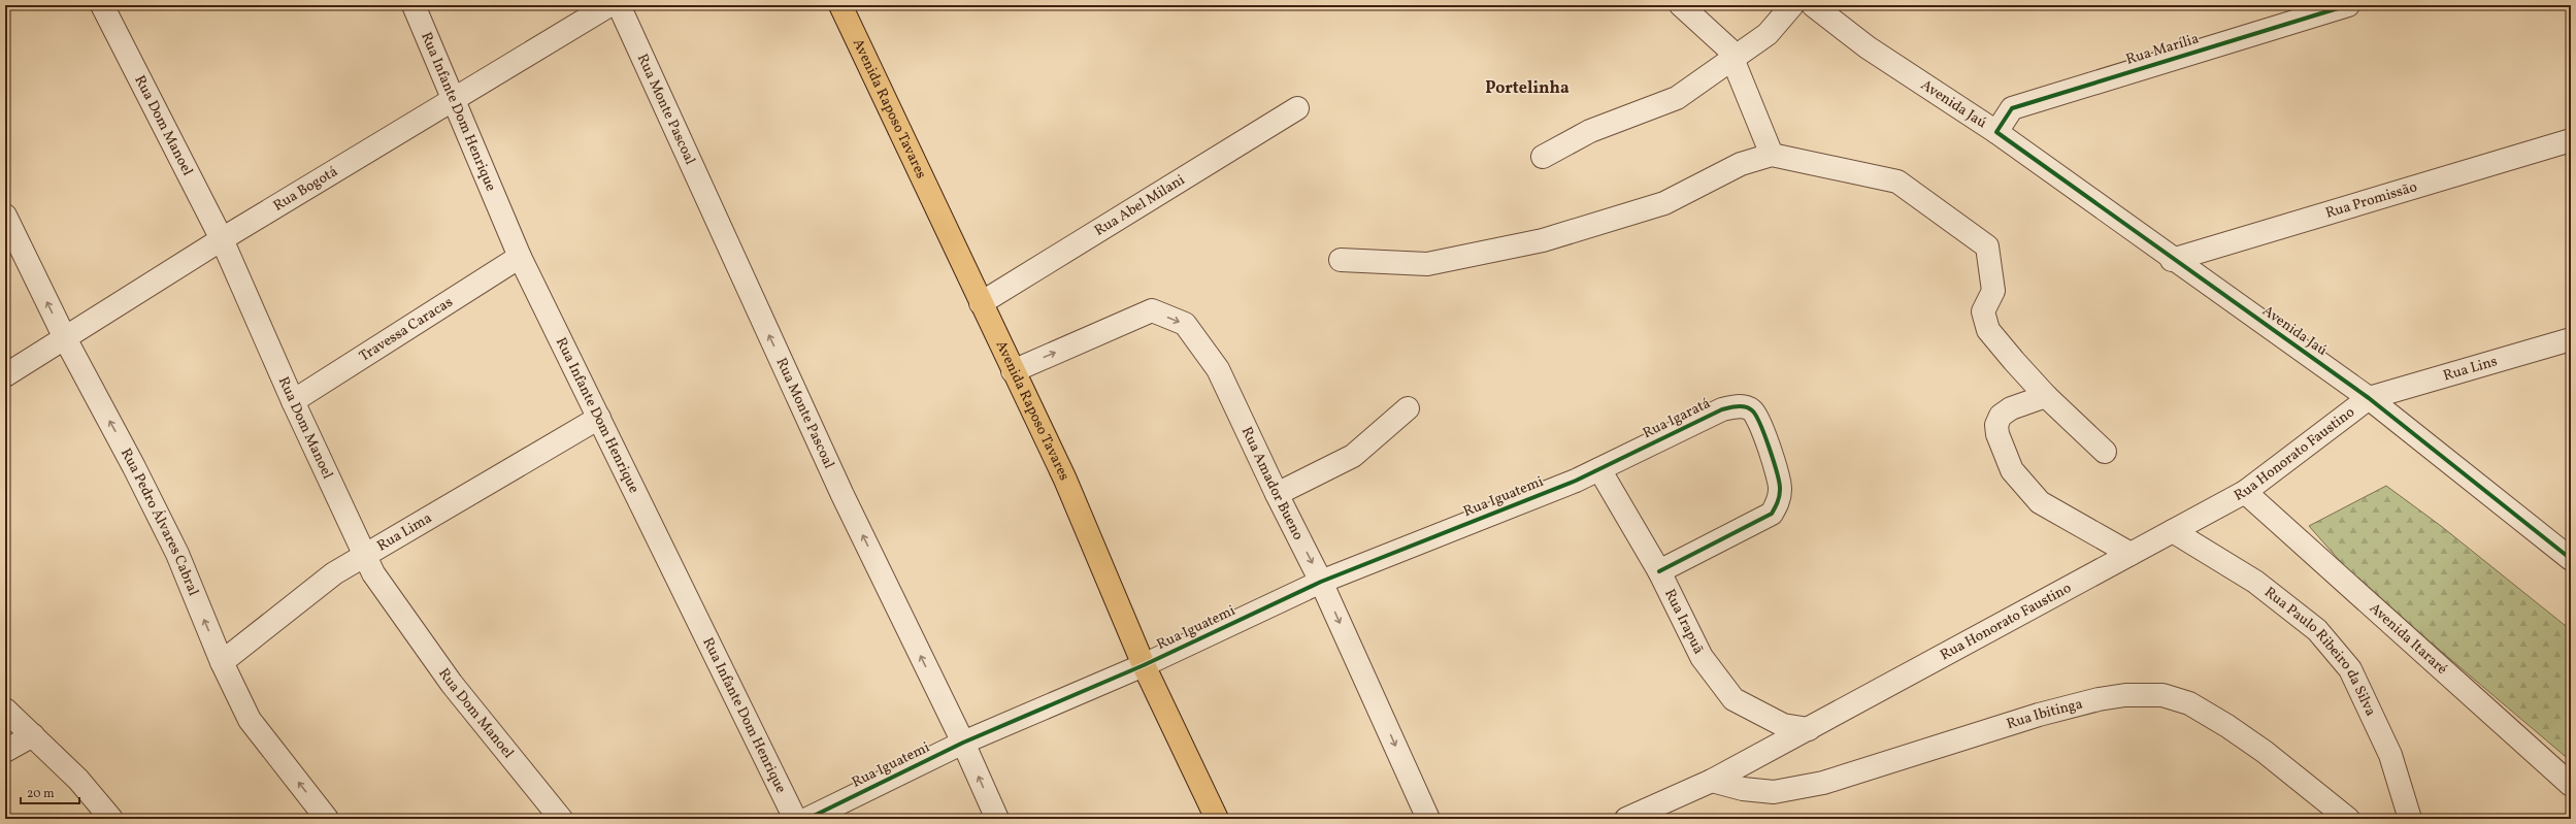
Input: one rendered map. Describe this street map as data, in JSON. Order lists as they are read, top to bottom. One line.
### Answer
{"streets":{"main road":["Avenida Raposo Tavares"],"street":["Rua Marília","Avenida Jaú","Rua Monte Pascoal","Rua Infante Dom Henrique","Rua Dom Manoel","Rua Bogotá","Rua Promissão","Rua Abel Milani","Travessa Caracas","Rua Lins","Rua Igaratá","Rua Honorato Faustino","Rua Amador Bueno","Rua Iguatemi","Rua Pedro Álvares Cabral","Rua Lima","Rua Irapuã","Avenida Itararé","Rua Paulo Ribeiro da Silva","Rua Ibitinga"]},"crossings":[["Rua Marília","Avenida Jaú"],["Avenida Jaú","Rua Promissão"],["Avenida Jaú","Rua Lins"],["Avenida Jaú","Rua Honorato Faustino"],["Avenida Raposo Tavares","Rua Abel Milani"],["Avenida Raposo Tavares","Rua Amador Bueno"],["Avenida Raposo Tavares","Rua Iguatemi"],["Rua Monte Pascoal","Rua Iguatemi"],["Rua Infante Dom Henrique","Rua Bogotá"],["Rua Infante Dom Henrique","Travessa Caracas"],["Rua Infante Dom Henrique","Rua Lima"],["Rua Dom Manoel","Rua Bogotá"],["Rua Dom Manoel","Travessa Caracas"],["Rua Dom Manoel","Rua Lima"],["Rua Bogotá","Rua Pedro Álvares Cabral"],["Rua Lins","Rua Honorato Faustino"],["Rua Igaratá","Rua Iguatemi"],["Rua Igaratá","Rua Irapuã"],["Rua Honorato Faustino","Rua Irapuã"],["Rua Honorato Faustino","Avenida Itararé"],["Rua Honorato Faustino","Rua Paulo Ribeiro da Silva"],["Rua Honorato Faustino","Rua Ibitinga"],["Rua Amador Bueno","Rua Iguatemi"],["Rua Iguatemi","Rua Irapuã"],["Rua Pedro Álvares Cabral","Rua Lima"]],"one_way":["Rua Monte Pascoal","Rua Amador Bueno","Rua Pedro Álvares Cabral"],"districts":["Portelinha"],"scale_bar":"20 m"}
